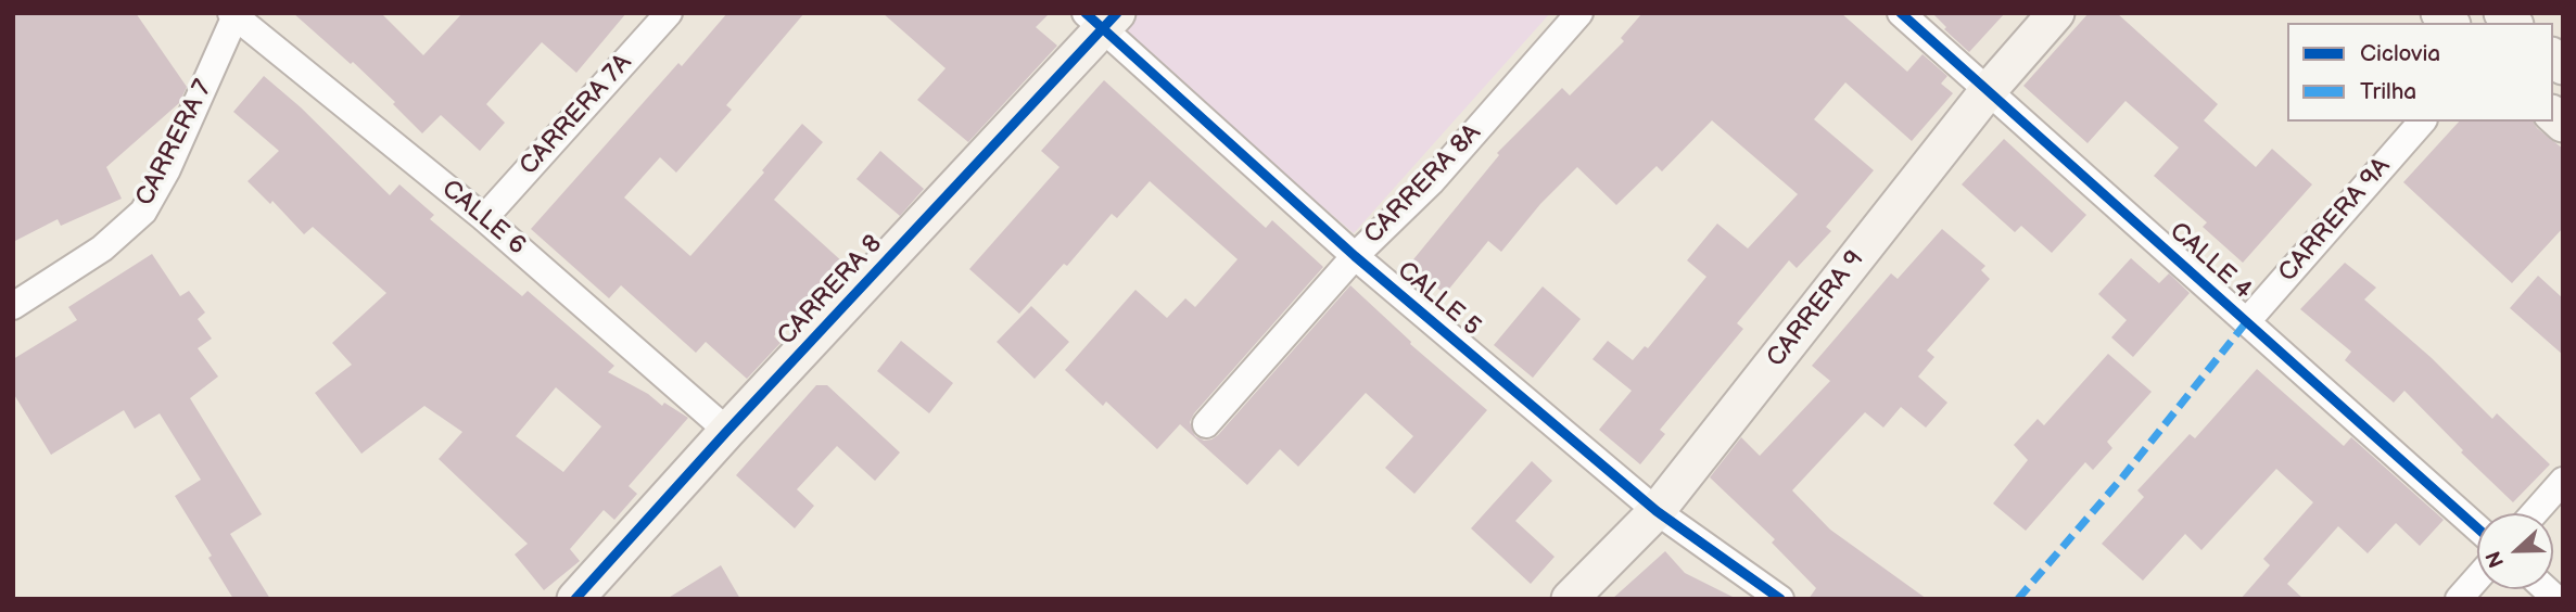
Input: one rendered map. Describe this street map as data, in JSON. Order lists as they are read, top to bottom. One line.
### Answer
{"streets":{"street":["CARRERA 7A","CARRERA 7","CARRERA 8A","CALLE 6","CARRERA 9A","CALLE 4","CARRERA 8","CALLE 5","CARRERA 9"]},"crossings":[["CARRERA 7A","CALLE 6"],["CARRERA 7","CALLE 6"],["CARRERA 8A","CALLE 5"],["CALLE 6","CARRERA 8"],["CARRERA 9A","CALLE 4"],["CALLE 4","CARRERA 9"],["CARRERA 8","CALLE 5"],["CALLE 5","CARRERA 9"]],"legend":["Ciclovia","Trilha"],"north":"left"}
